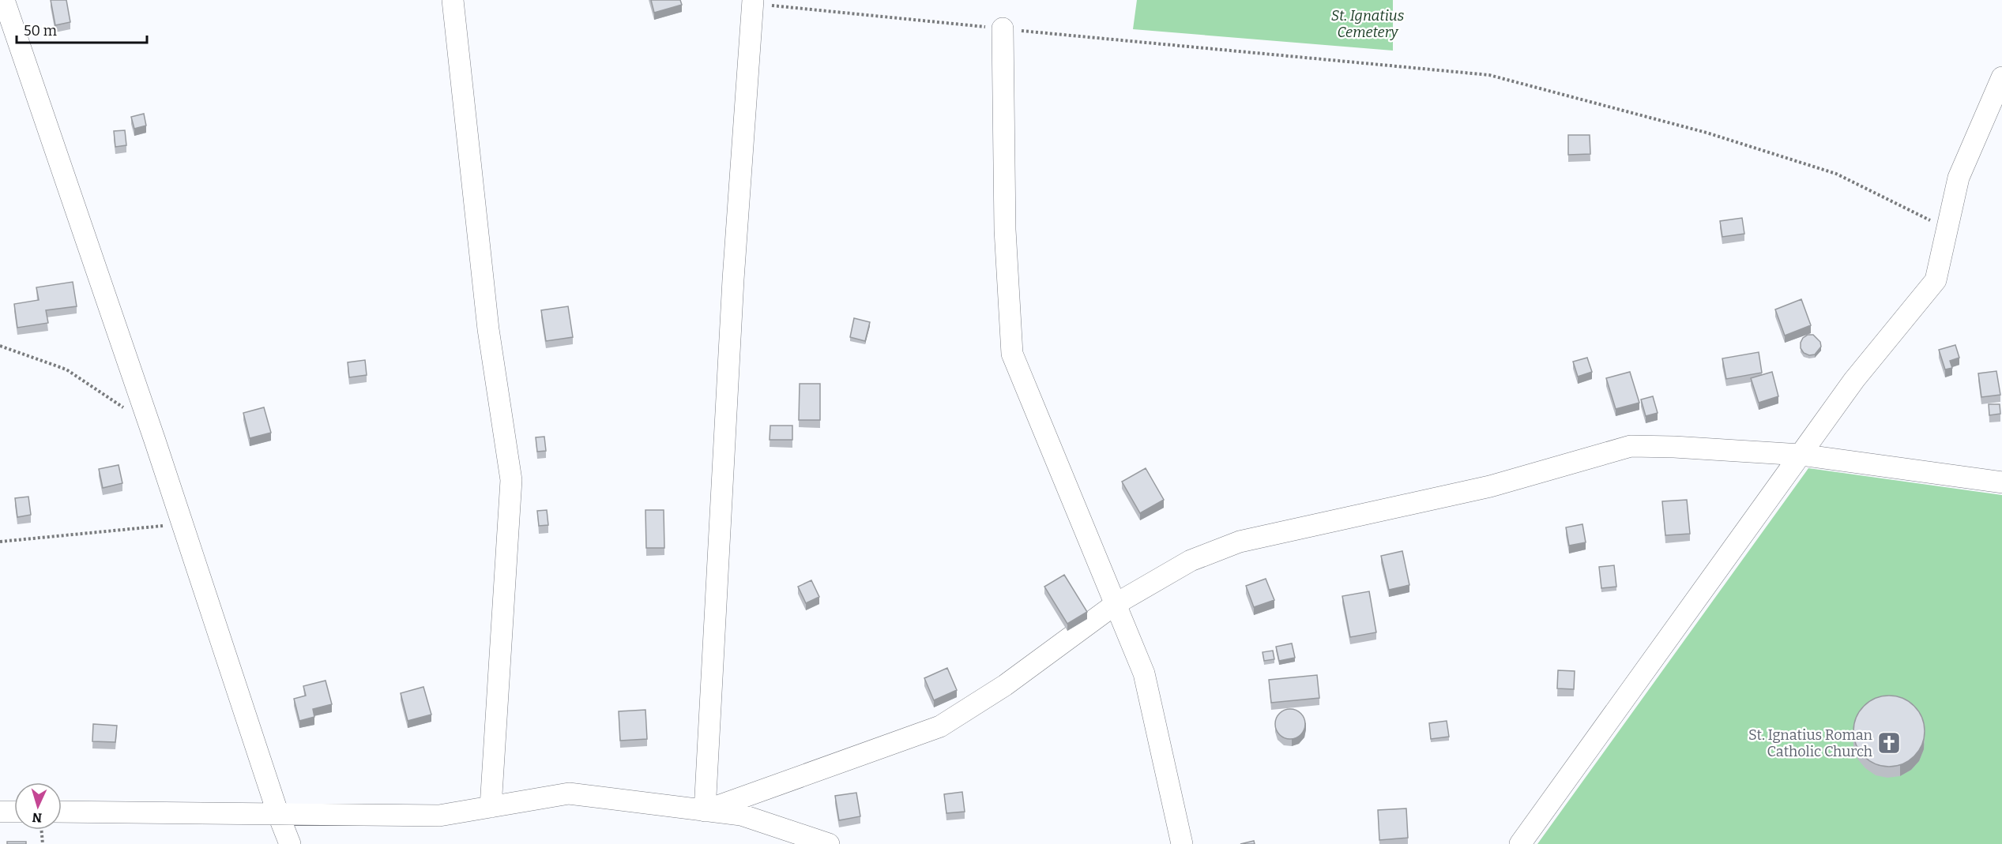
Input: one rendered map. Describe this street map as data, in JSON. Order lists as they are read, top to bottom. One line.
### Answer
{"parks":["St. Ignatius Cemetery"],"places":{"church":["St. Ignatius Roman Catholic Church"]},"scale_bar":"50 m","north":"bottom"}
